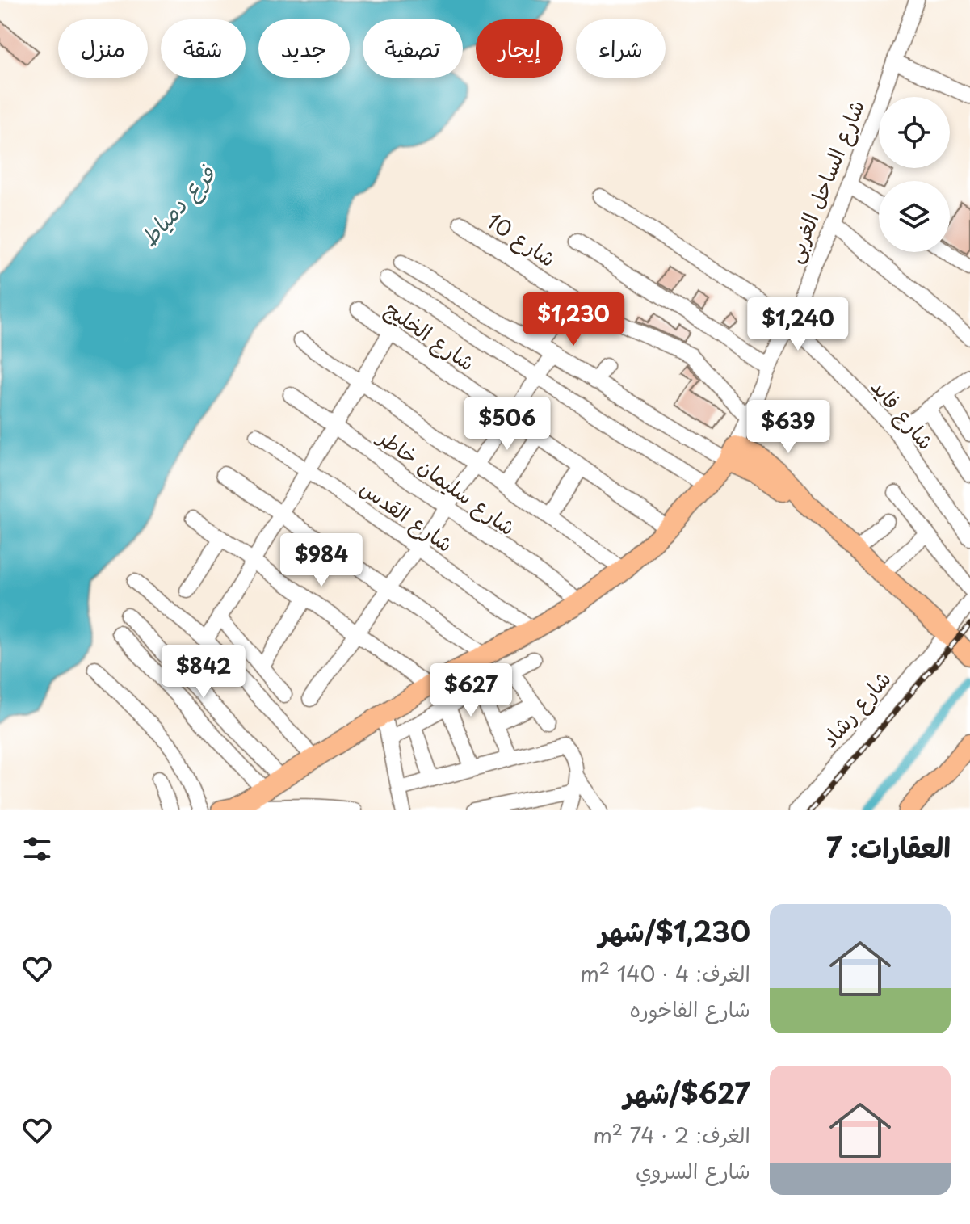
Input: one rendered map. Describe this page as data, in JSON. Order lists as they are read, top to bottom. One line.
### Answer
{"streets":{"street":["شارع الساحل الغربى","شارع 10","شارع الخليج","شارع فايد","شارع سليمان خاطر","شارع القدس","شارع رشاد"]},"crossings":[["شارع الساحل الغربى","شارع 10"],["شارع الساحل الغربى","شارع فايد"]],"water":["فرع دمياط"],"page":{"chip":["شراء","إيجار","تصفية","جديد","شقة","منزل"],"price":["$1,230","$1,240","$506","$639","$984","$842","$627"],"heading":"العقارات: 7","list":[{"name":"$1,230/شهر","note":"الغرف: 4 · 140 m² · شارع الفاخوره"},{"name":"$627/شهر","note":"الغرف: 2 · 74 m² · شارع السروي"}]}}
